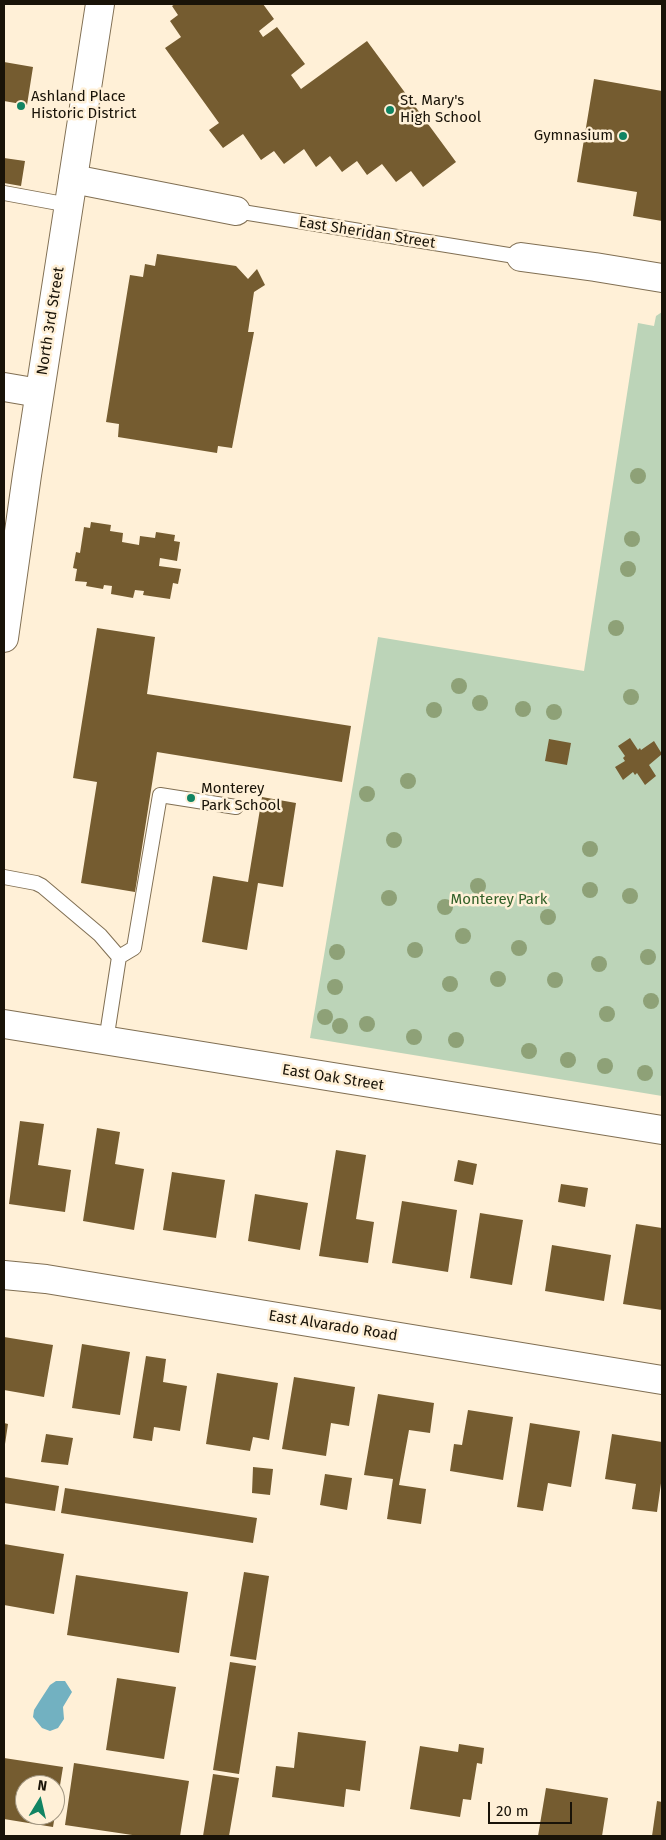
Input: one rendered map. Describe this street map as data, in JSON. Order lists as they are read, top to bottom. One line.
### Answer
{"streets":{"street":["East Sheridan Street","North 3rd Street","East Oak Street","East Alvarado Road"]},"crossings":[["East Sheridan Street","North 3rd Street"]],"parks":["Monterey Park"],"places":["Ashland Place Historic District","St. Mary's High School","Gymnasium","Monterey Park School"],"scale_bar":"20 m","north":"top"}
